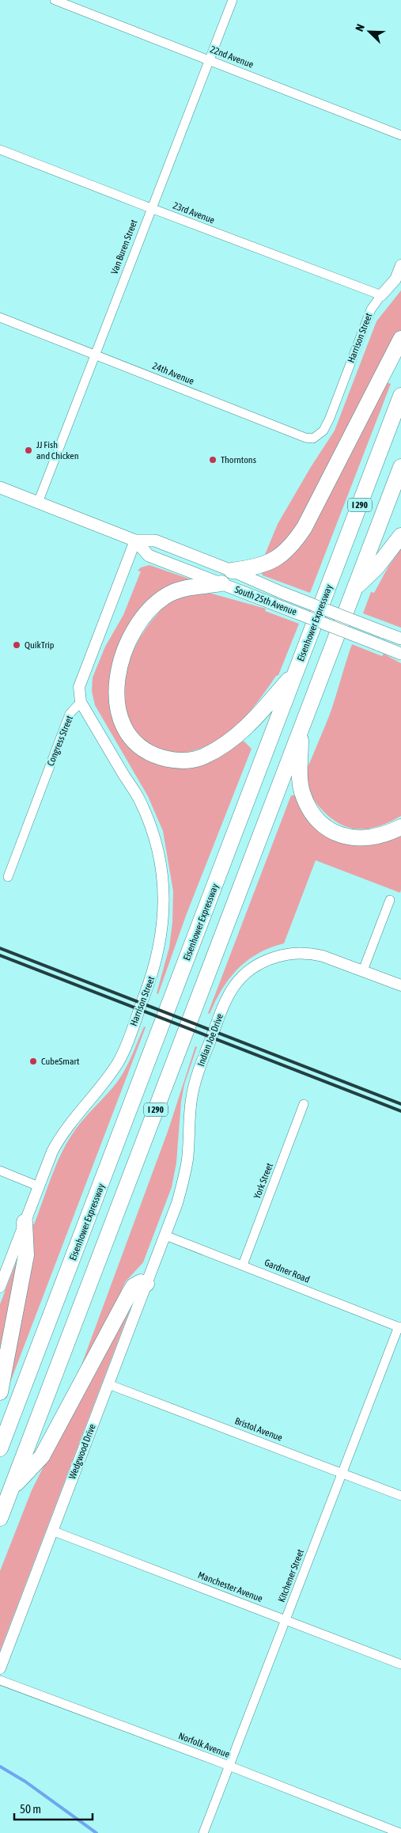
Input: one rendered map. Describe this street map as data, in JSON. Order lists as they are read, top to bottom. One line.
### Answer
{"streets":{"highway":["I 290","Eisenhower Expressway"],"main road":["South 25th Avenue"],"street":["22nd Avenue","23rd Avenue","Van Buren Street","Harrison Street","24th Avenue","Congress Street","Indian Joe Drive","York Street","Gardner Road","Bristol Avenue","Wedgwood Drive","Kitchener Street","Manchester Avenue","Norfolk Avenue"]},"crossings":[["22nd Avenue","Van Buren Street"],["23rd Avenue","Van Buren Street"],["23rd Avenue","Harrison Street"],["Van Buren Street","24th Avenue"],["Van Buren Street","South 25th Avenue"],["Harrison Street","24th Avenue"],["Harrison Street","Congress Street"],["Indian Joe Drive","Gardner Road"],["Indian Joe Drive","Wedgwood Drive"],["York Street","Gardner Road"],["Gardner Road","Wedgwood Drive"],["Gardner Road","Kitchener Street"],["Bristol Avenue","Wedgwood Drive"],["Bristol Avenue","Kitchener Street"],["Wedgwood Drive","Manchester Avenue"],["Kitchener Street","Manchester Avenue"],["Kitchener Street","Norfolk Avenue"]],"places":["JJ Fish and Chicken","Thorntons","QuikTrip","CubeSmart"],"scale_bar":"50 m","north":"top left"}
